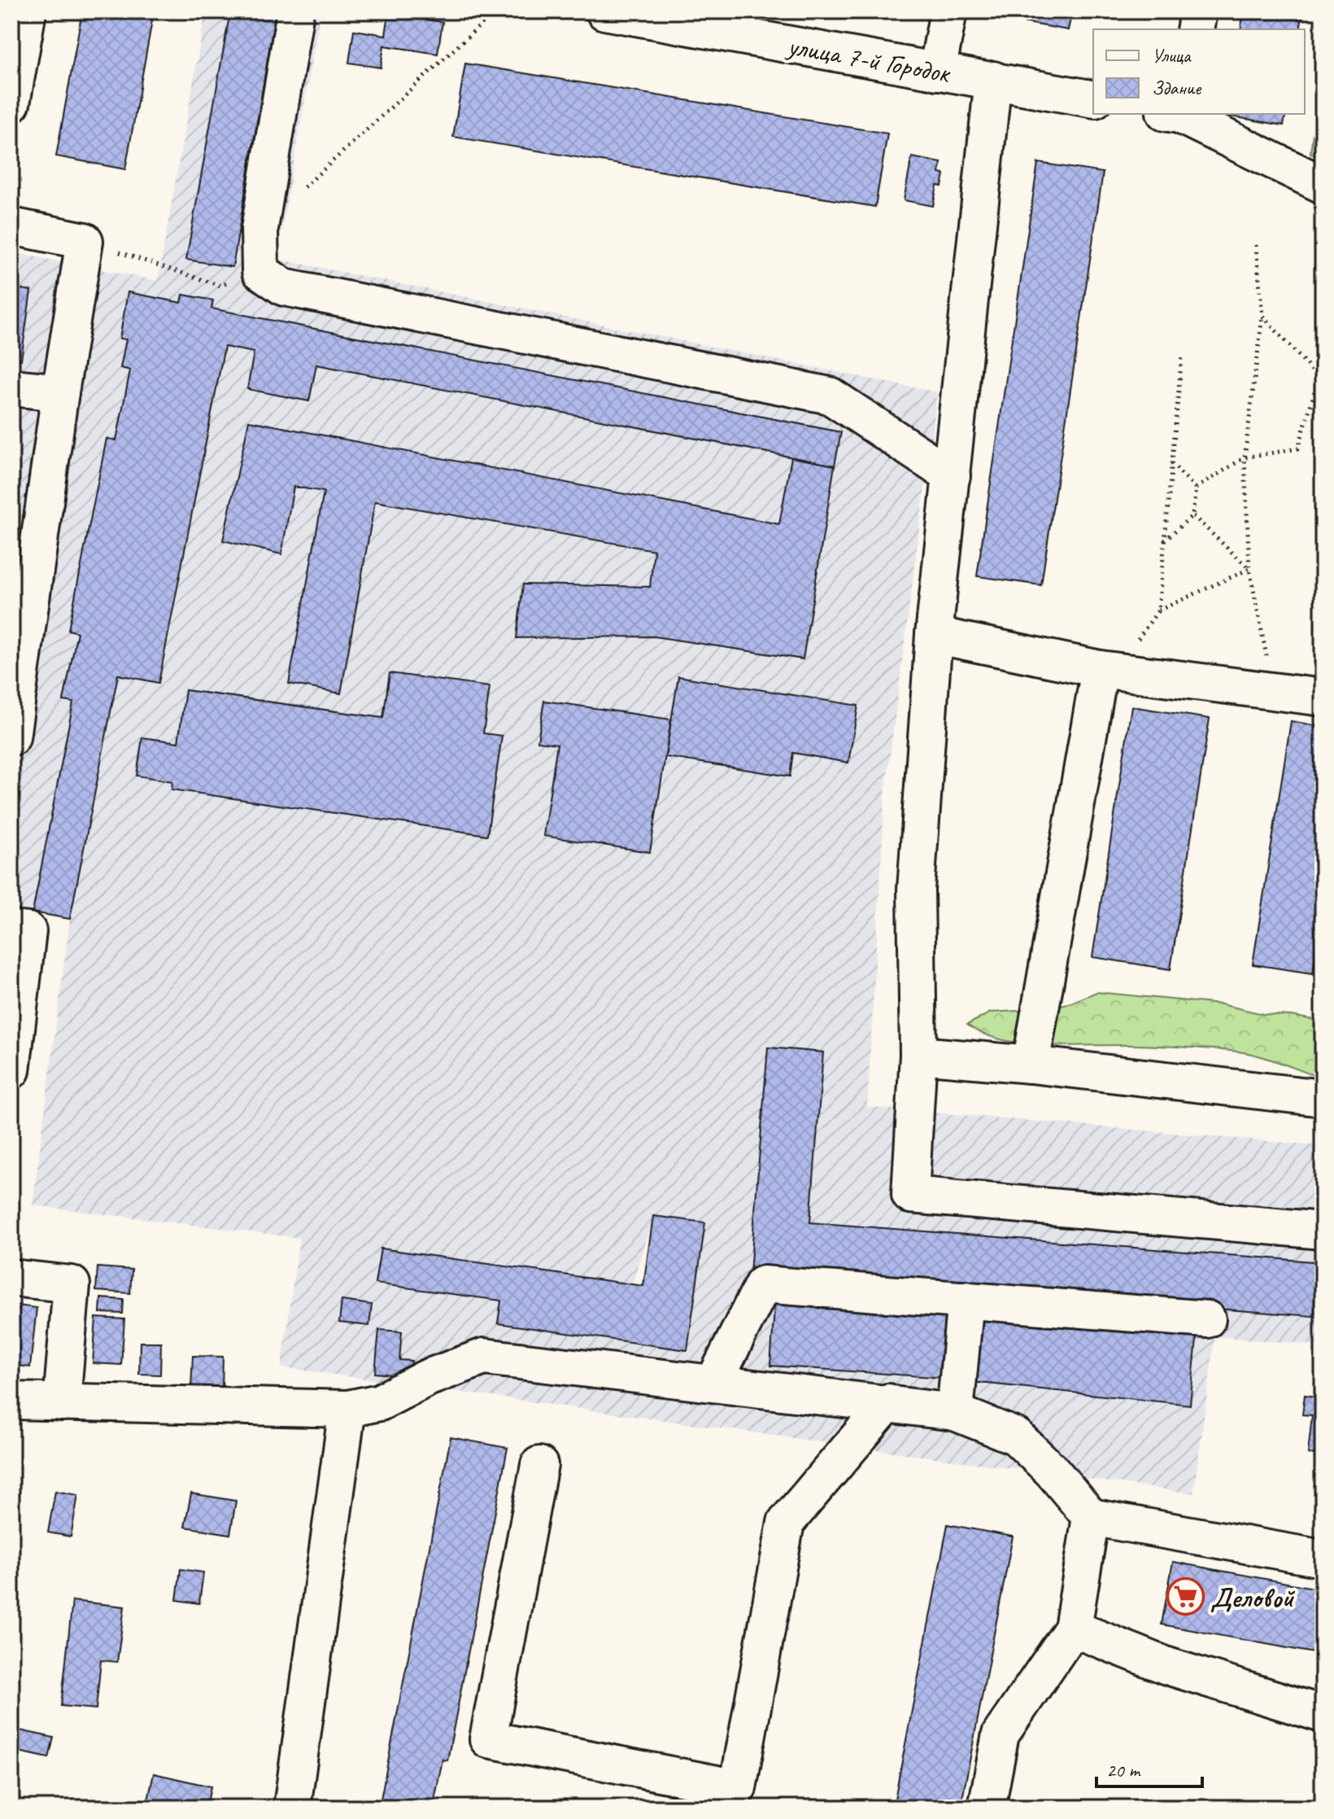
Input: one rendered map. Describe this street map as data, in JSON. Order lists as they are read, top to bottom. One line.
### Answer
{"streets":{"street":["улица 7-й Городок"]},"places":{"supermarket":["Деловой"]},"legend":["Улица","Здание"],"scale_bar":"20 m"}
